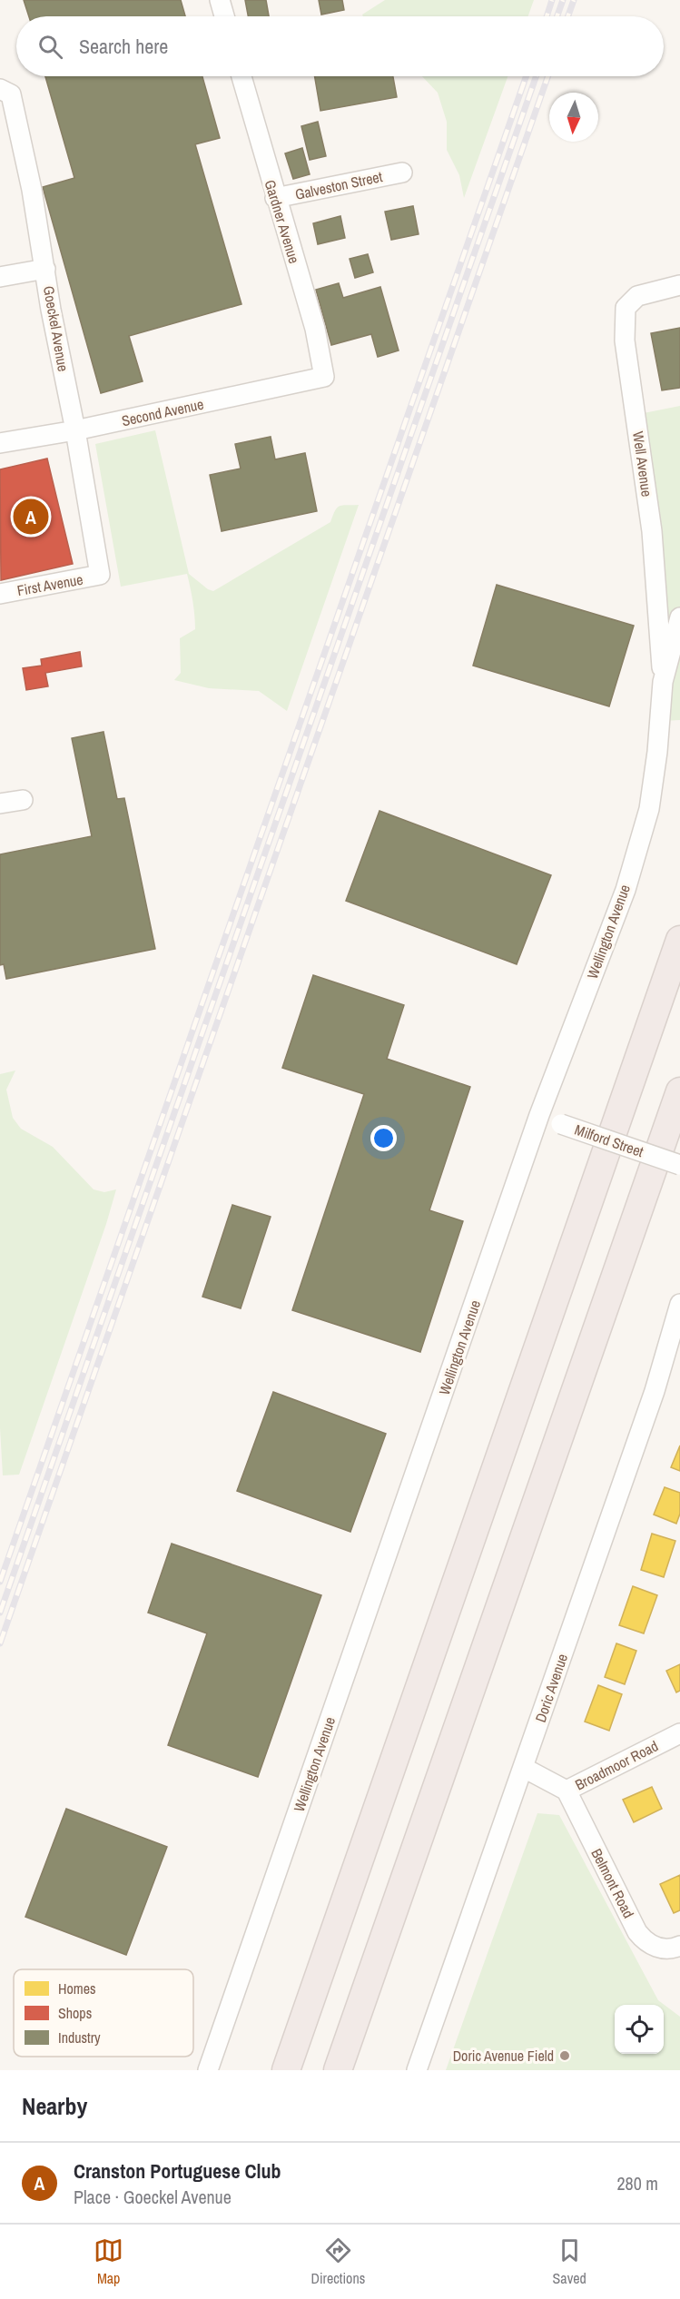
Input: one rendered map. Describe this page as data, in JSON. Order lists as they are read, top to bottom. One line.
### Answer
{"streets":{"street":["Galveston Street","Gardner Avenue","Goeckel Avenue","Second Avenue","Well Avenue","First Avenue","Wellington Avenue","Milford Street","Doric Avenue","Broadmoor Road","Belmont Road"]},"crossings":[["Galveston Street","Gardner Avenue"],["Gardner Avenue","Second Avenue"],["Goeckel Avenue","Second Avenue"],["Goeckel Avenue","First Avenue"],["Well Avenue","Wellington Avenue"],["Wellington Avenue","Milford Street"],["Doric Avenue","Broadmoor Road"],["Broadmoor Road","Belmont Road"]],"places":["Doric Avenue Field"],"legend":["Homes","Shops","Industry"],"north":"bottom","page":{"search":"Search here","pins":"A","heading":"Nearby","list":[{"mark":"A","name":"Cranston Portuguese Club","note":"Place · Goeckel Avenue","value":"280 m"}],"nav":["Map","Directions","Saved"]}}
